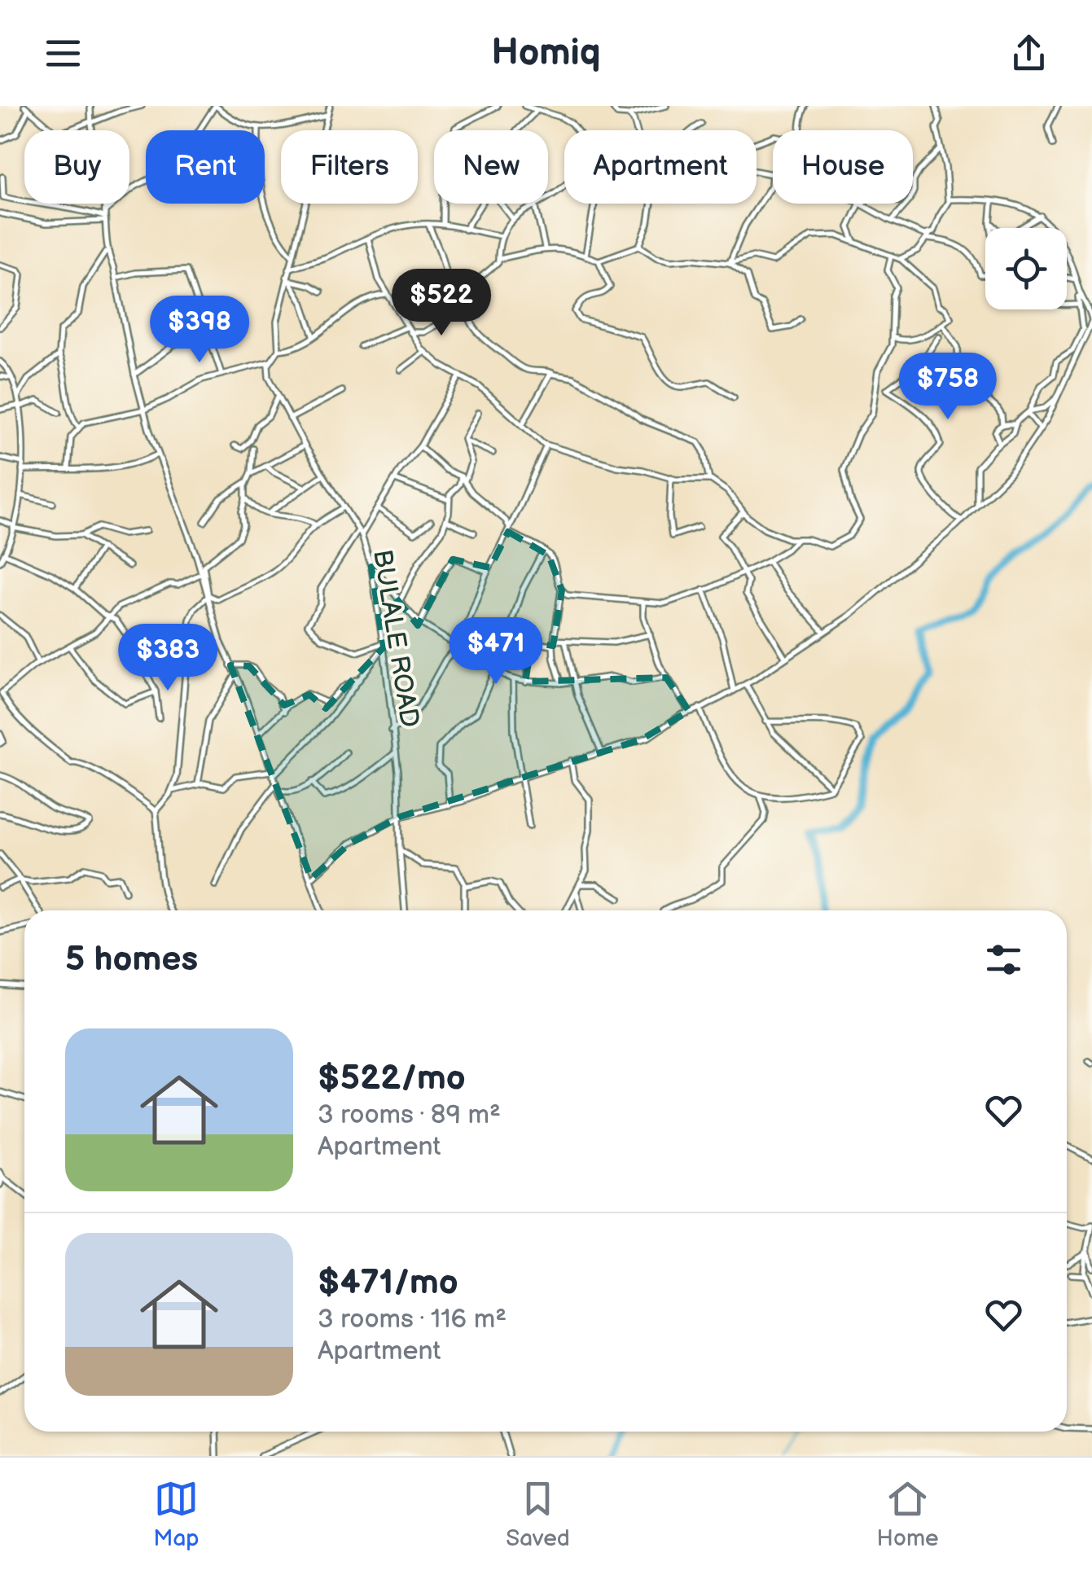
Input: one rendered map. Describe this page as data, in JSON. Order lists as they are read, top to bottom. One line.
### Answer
{"streets":{"street":["BULALE ROAD"]},"page":{"header":"Homiq","chip":["Buy","Rent","Filters","New","Apartment","House"],"price":["$522","$398","$758","$471","$383"],"heading":"5 homes","list":[{"name":"$522/mo","note":"3 rooms · 89 m² · Apartment"},{"name":"$471/mo","note":"3 rooms · 116 m² · Apartment"}],"tabs":["Map","Saved","Home"]}}
